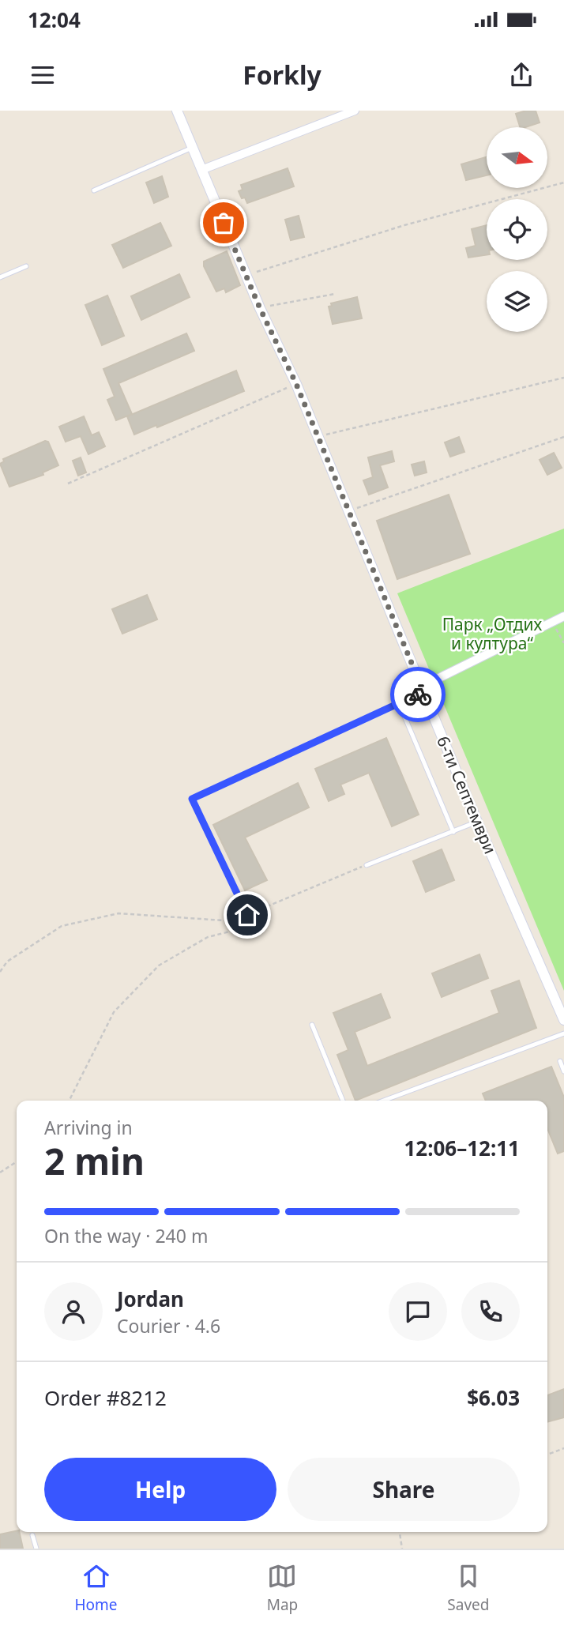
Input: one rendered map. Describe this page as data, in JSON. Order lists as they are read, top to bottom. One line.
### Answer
{"streets":{"street":["6-ти Септември"]},"parks":["Парк „Отдих и култура“"],"north":"right","page":{"status":"12:04","header":"Forkly","heading":["2 min","Arriving in","12:06–12:11"],"panel":["Jordan","Courier · 4.6","Order #8212","$6.03"],"bar":"On the way · 240 m","buttons":["Help","Share"],"tabs":["Home","Map","Saved"]}}
